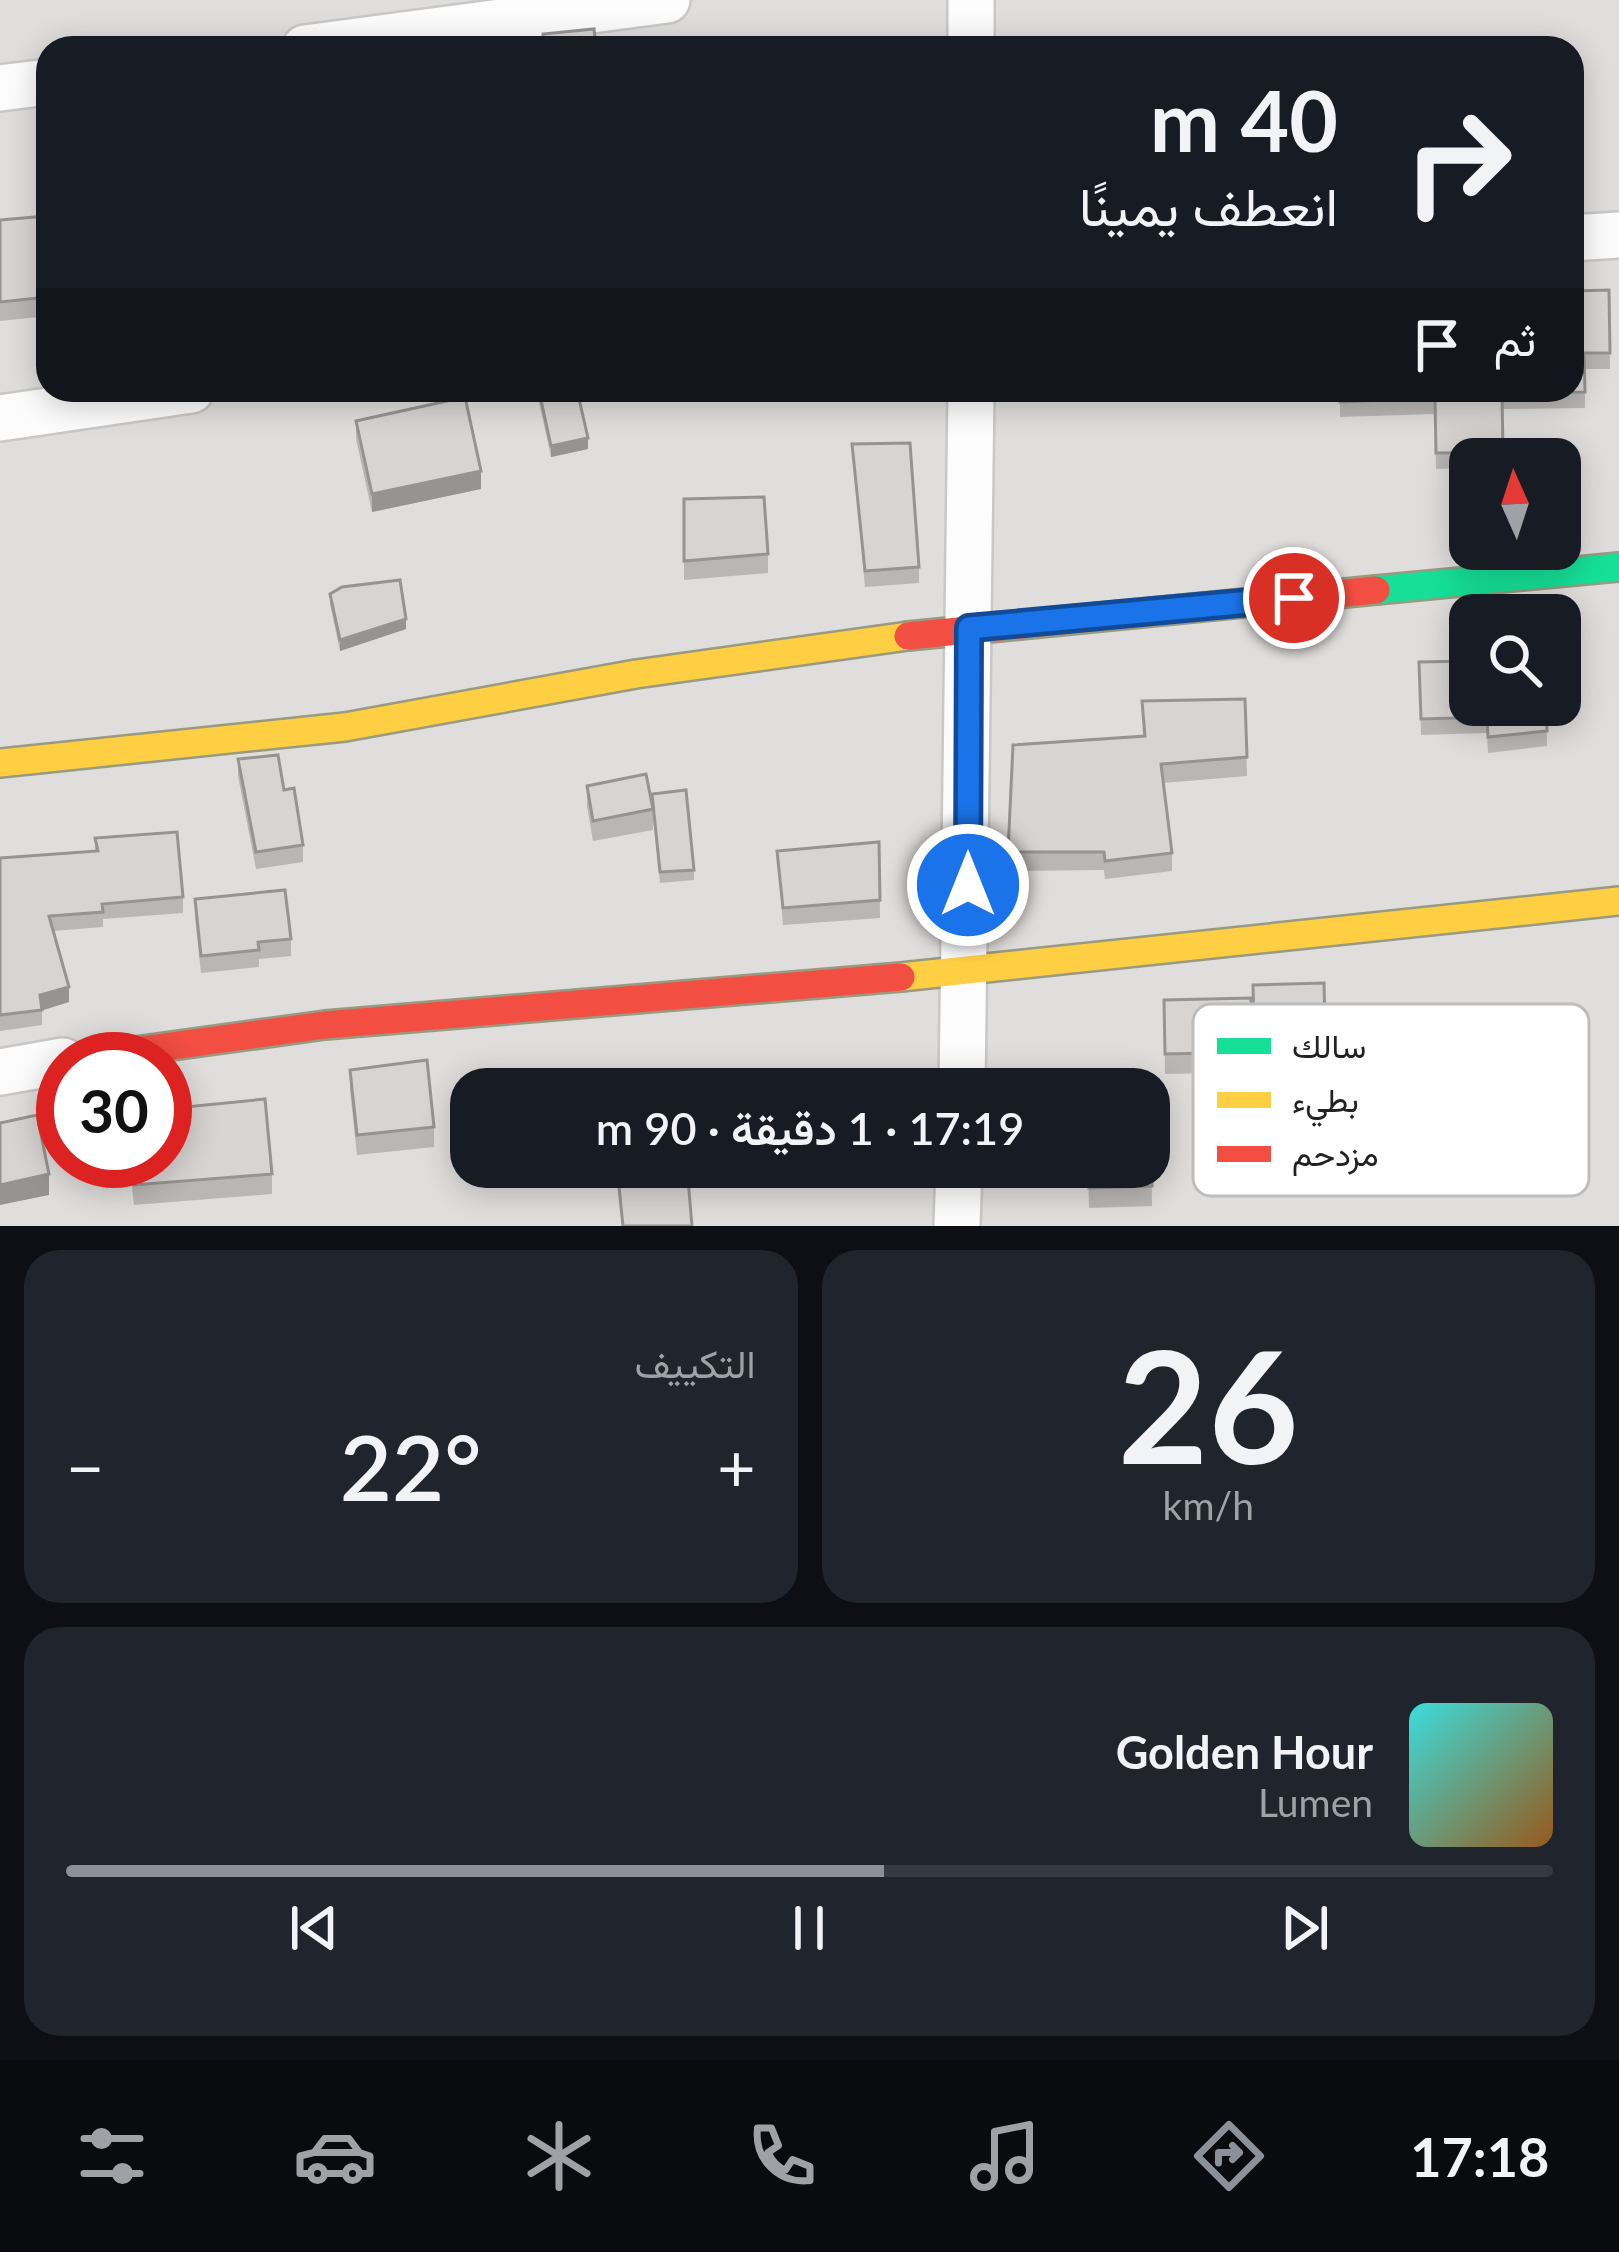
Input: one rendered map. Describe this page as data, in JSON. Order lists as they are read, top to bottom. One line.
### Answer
{"legend":["سالك","بطيء","مزدحم"],"north":"top","page":{"turn":["40 m","انعطف يمينًا"],"then":"ثم","limit":"30","trip":"17:19 · 1 دقيقة · 90 m","tile":[["26","km/h"],"التكييف"],"heat":["−","22°","+"],"song":["Golden Hour","Lumen"],"tabs":"17:18"}}
